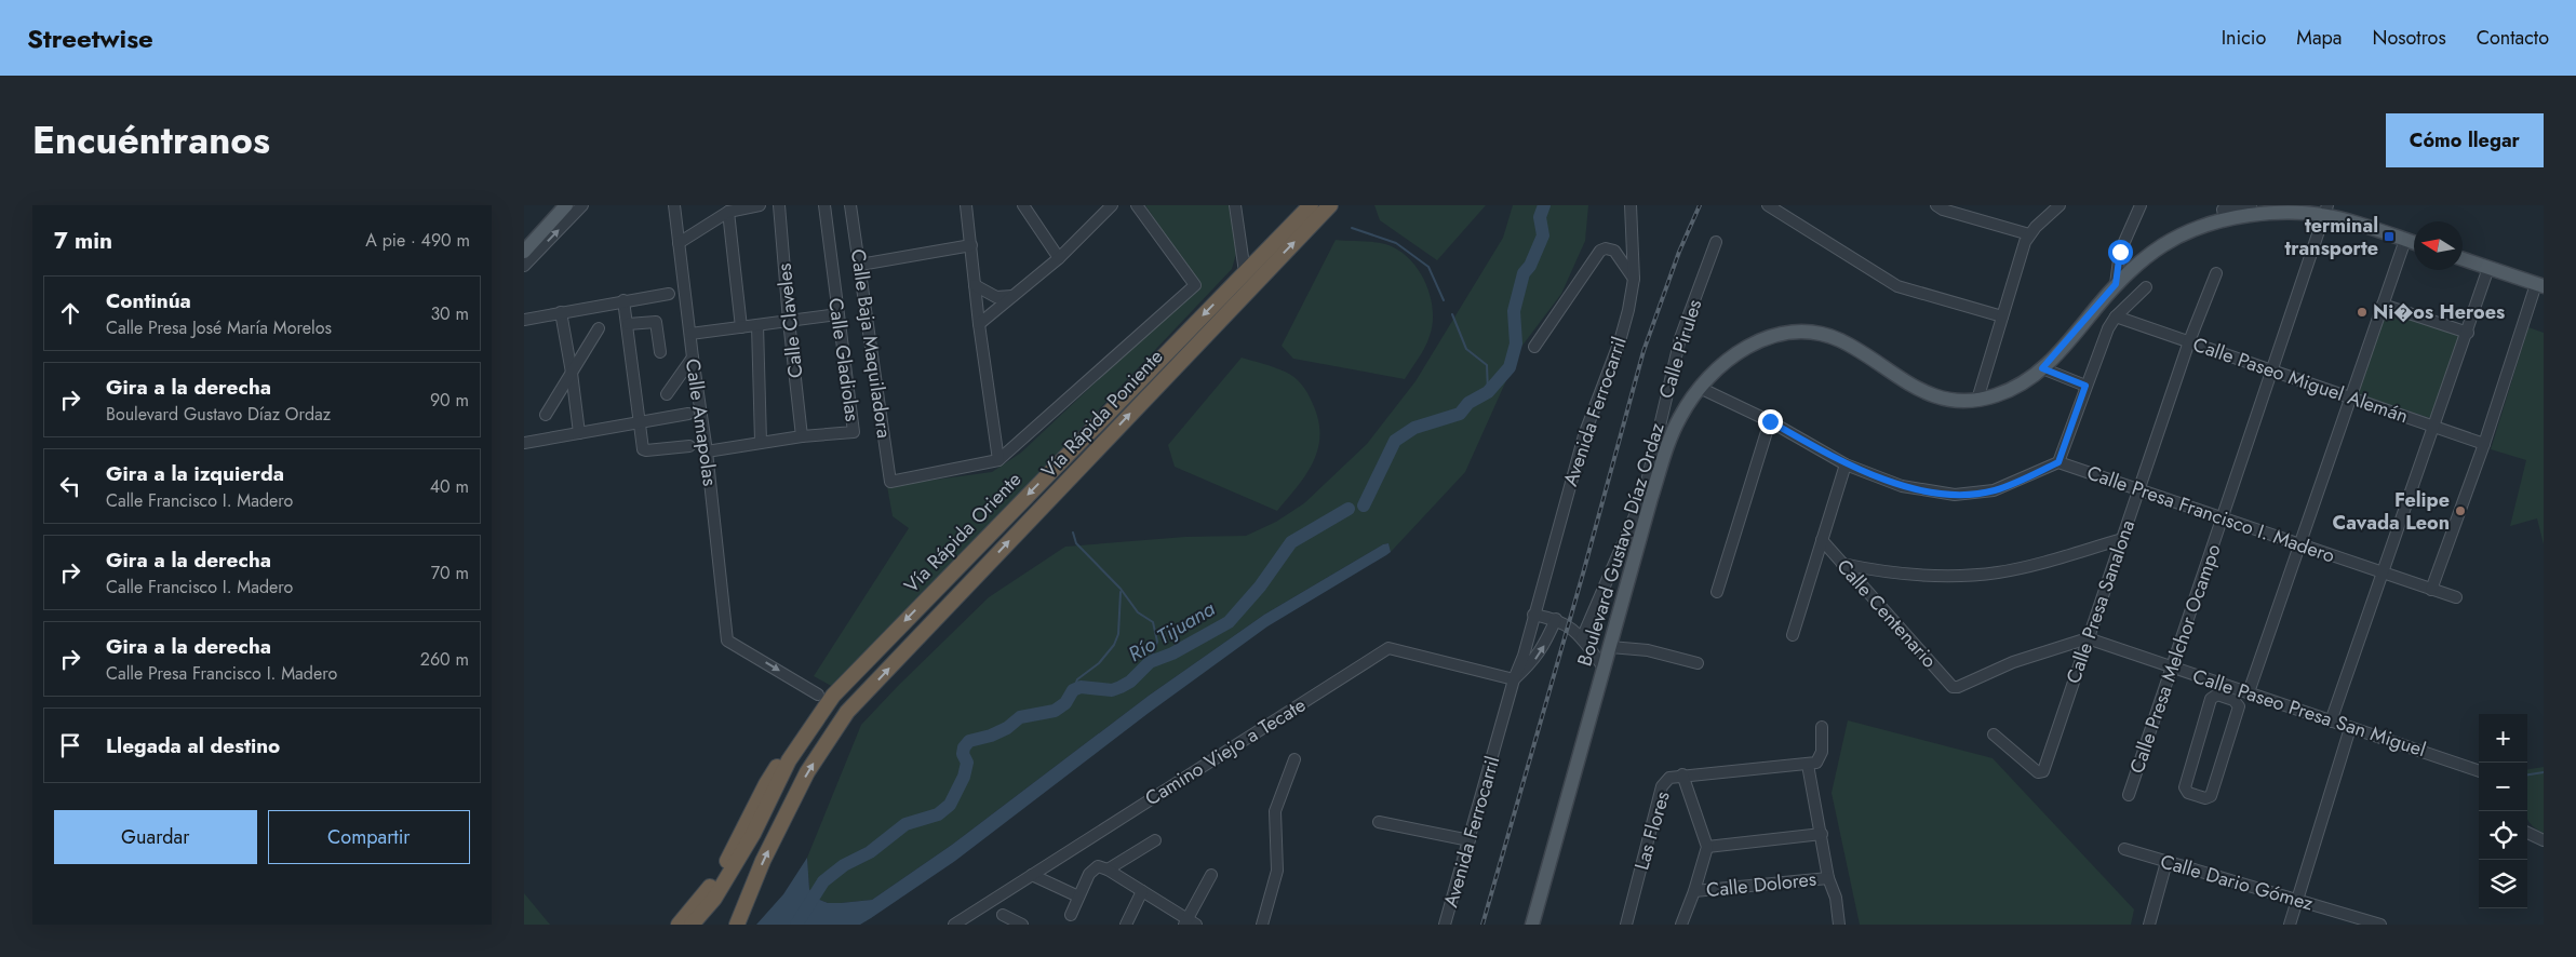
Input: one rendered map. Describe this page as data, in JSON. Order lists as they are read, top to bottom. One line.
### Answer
{"streets":{"highway":["Vía Rápida Poniente","Vía Rápida Oriente"],"main road":["Boulevard Gustavo Díaz Ordaz"],"street":["Calle Claveles","Calle Baja Maquiladora","Calle Pirules","Calle Gladiolas","Calle Paseo Miguel Alemán","Avenida Ferrocarril","Calle Amapolas","Calle Presa Francisco I. Madero","Calle Presa Sanalona","Calle Centenario","Calle Presa Melchor Ocampo","Calle Paseo Presa San Miguel","Camino Viejo a Tecate","Las Flores","Calle Dario Gómez","Calle Dolores"]},"crossings":[["Calle Claveles","Calle Gladiolas"],["Calle Pirules","Boulevard Gustavo Díaz Ordaz"],["Calle Gladiolas","Calle Amapolas"],["Calle Paseo Miguel Alemán","Calle Presa Sanalona"],["Calle Paseo Miguel Alemán","Calle Presa Melchor Ocampo"],["Avenida Ferrocarril","Camino Viejo a Tecate"],["Calle Presa Francisco I. Madero","Calle Presa Sanalona"],["Calle Presa Francisco I. Madero","Calle Presa Melchor Ocampo"],["Boulevard Gustavo Díaz Ordaz","Calle Presa Melchor Ocampo"],["Calle Presa Sanalona","Calle Centenario"],["Calle Presa Sanalona","Calle Paseo Presa San Miguel"],["Calle Centenario","Calle Paseo Presa San Miguel"],["Calle Presa Melchor Ocampo","Calle Paseo Presa San Miguel"]],"one_way":["Vía Rápida Poniente","Calle Amapolas"],"water":["Río Tijuana"],"places":{"transit":["terminal transporte"],"other":["Ni�os Heroes","Felipe Cavada Leon"]},"north":"left","page":{"header":"Streetwise","nav":["Inicio","Mapa","Nosotros","Contacto"],"title":"Encuéntranos","buttons":["Cómo llegar",["Guardar","Compartir"]],"heading":["7 min","A pie · 490 m"],"list":[["Continúa","Calle Presa José María Morelos","30 m"],["Gira a la derecha","Boulevard Gustavo Díaz Ordaz","90 m"],["Gira a la izquierda","Calle Francisco I. Madero","40 m"],["Gira a la derecha","Calle Francisco I. Madero","70 m"],["Gira a la derecha","Calle Presa Francisco I. Madero","260 m"],"Llegada al destino"],"map_buttons":["+","−"]}}
